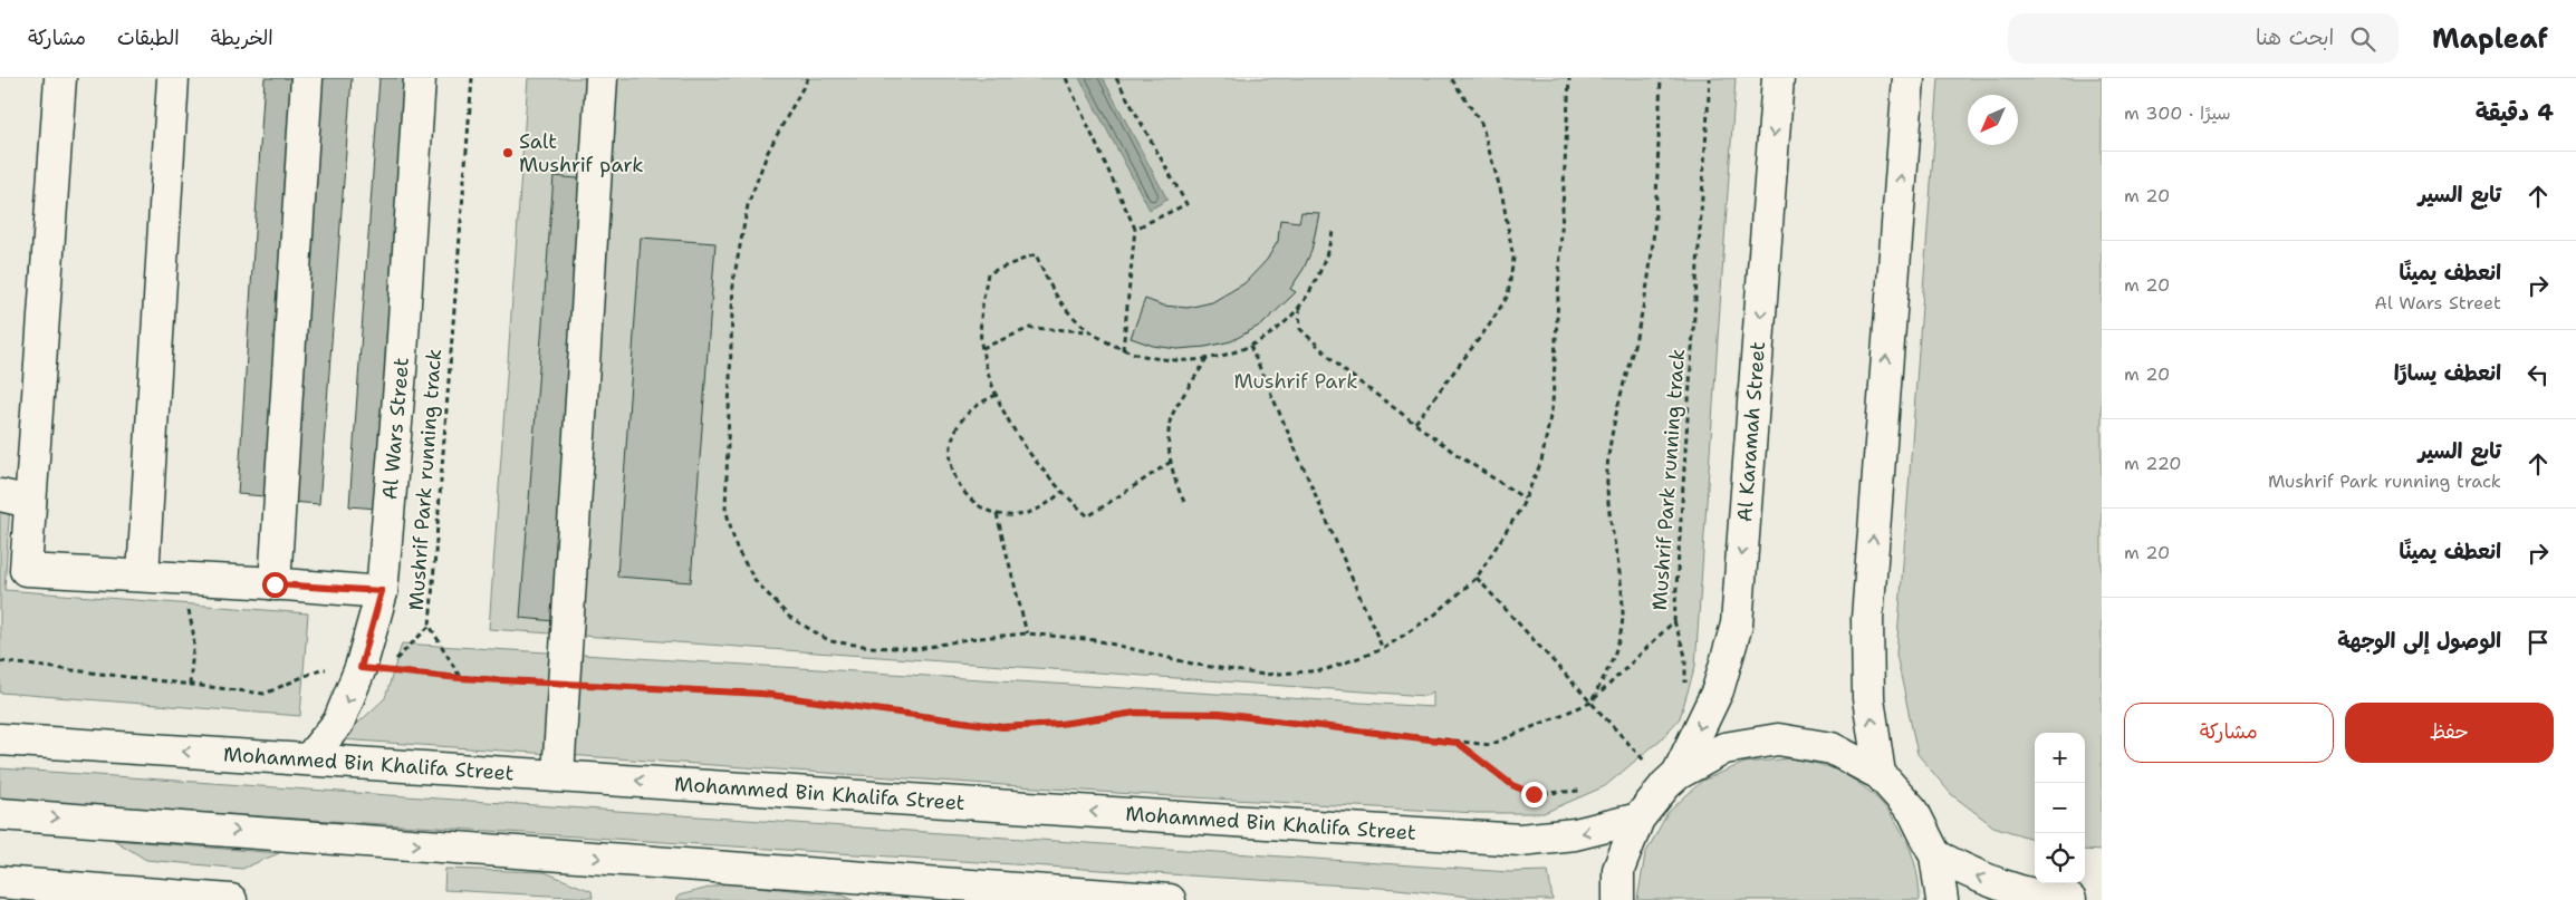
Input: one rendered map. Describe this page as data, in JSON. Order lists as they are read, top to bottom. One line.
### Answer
{"streets":{"main road":["Al Wars Street","Al Karamah Street","Mohammed Bin Khalifa Street"],"path":["Mushrif Park running track"]},"crossings":[["Al Wars Street","Mohammed Bin Khalifa Street"]],"parks":["Mushrif Park"],"places":["Salt Mushrif park"],"north":"bottom left","page":{"header":"Mapleaf","search":"ابحث هنا","nav":["الخريطة","الطبقات","مشاركة"],"heading":["4 دقيقة","سيرًا · 300 m"],"list":[["تابع السير","20 m"],["انعطف يمينًا","Al Wars Street","20 m"],["انعطف يسارًا","20 m"],["تابع السير","Mushrif Park running track","220 m"],["انعطف يمينًا","20 m"],"الوصول إلى الوجهة"],"buttons":["حفظ","مشاركة"],"map_buttons":["+","−"]}}
